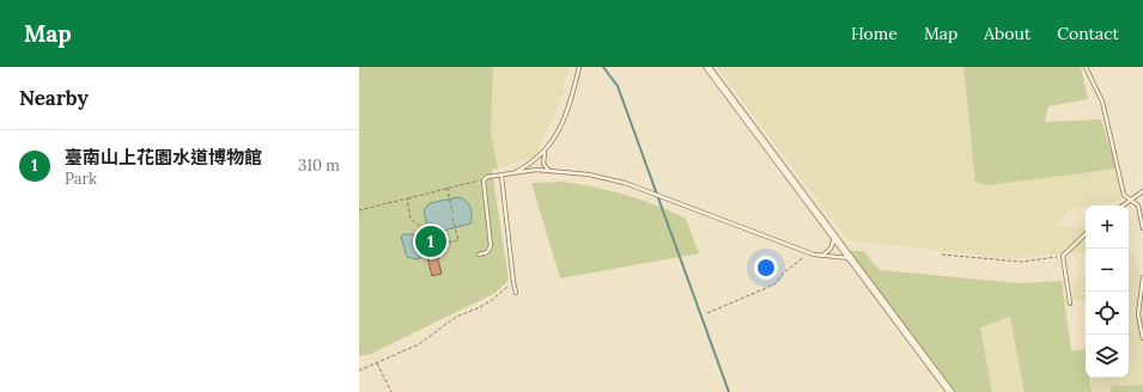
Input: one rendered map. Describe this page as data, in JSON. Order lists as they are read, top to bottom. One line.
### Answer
{"page":{"header":"Map","nav":["Home","Map","About","Contact"],"heading":"Nearby","list":[{"mark":"1","name":"臺南山上花園水道博物館","note":"Park","value":"310 m"}],"map_buttons":["+","−"],"pins":"1"}}
